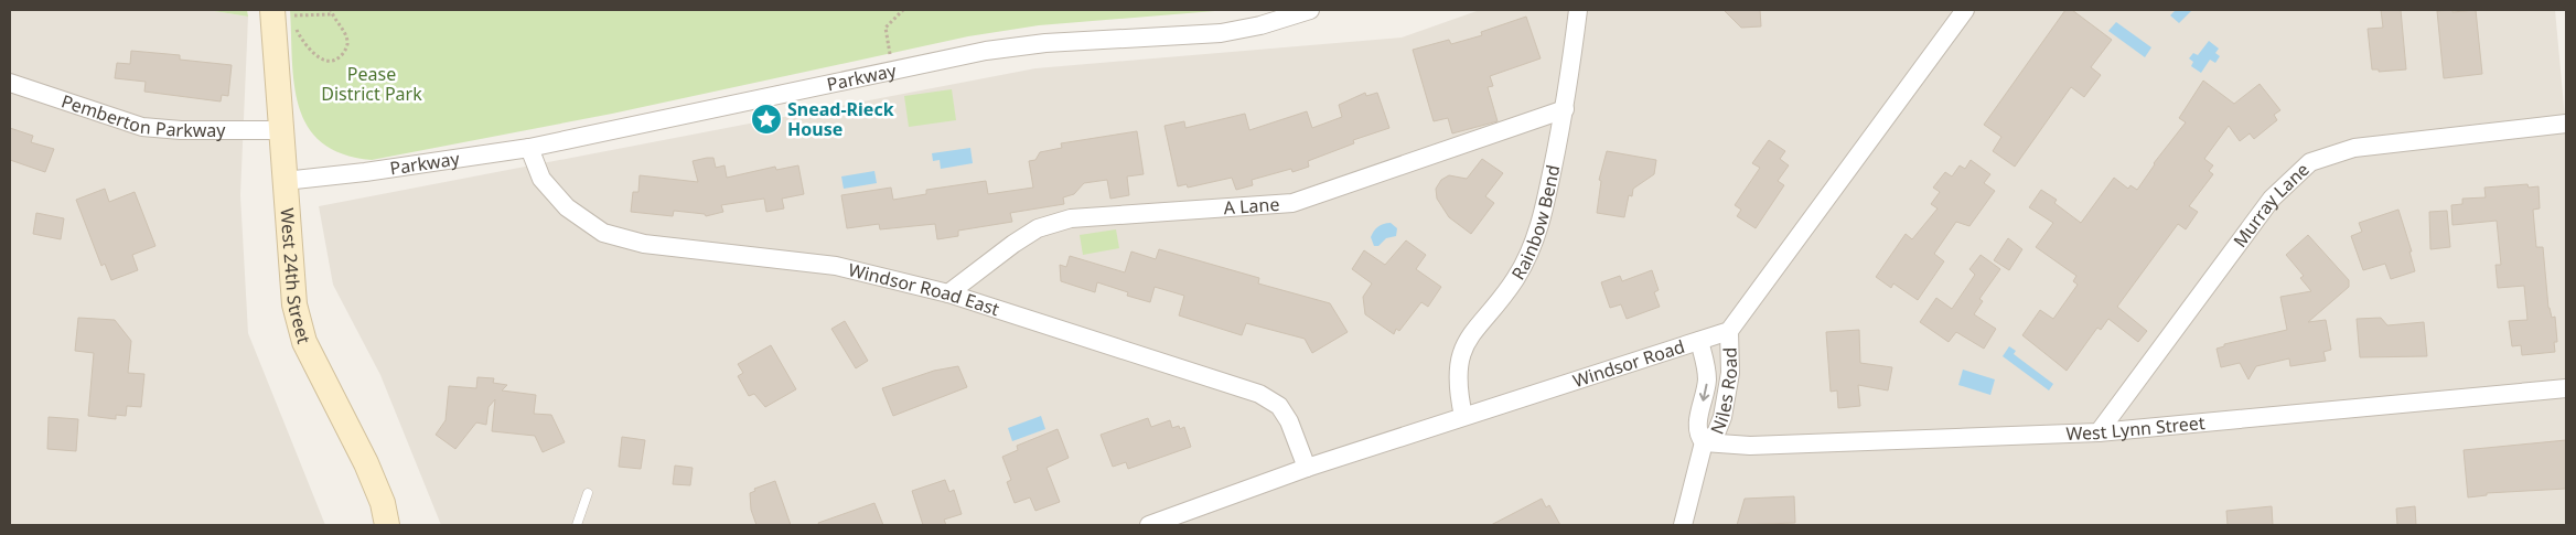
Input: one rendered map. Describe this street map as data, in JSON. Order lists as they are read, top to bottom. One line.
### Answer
{"streets":{"main road":["West 24th Street"],"street":["Parkway","Pemberton Parkway","A Lane","Murray Lane","Rainbow Bend","Windsor Road East","Windsor Road","Niles Road","West Lynn Street"]},"crossings":[["Parkway","West 24th Street"],["Parkway","Windsor Road East"],["Pemberton Parkway","West 24th Street"],["A Lane","Rainbow Bend"],["A Lane","Windsor Road East"],["Murray Lane","West Lynn Street"],["Rainbow Bend","Windsor Road"],["Windsor Road East","Windsor Road"],["Windsor Road","Niles Road"],["Niles Road","West Lynn Street"]],"parks":["Pease District Park"],"places":{"place":["Snead-Rieck House"]}}
